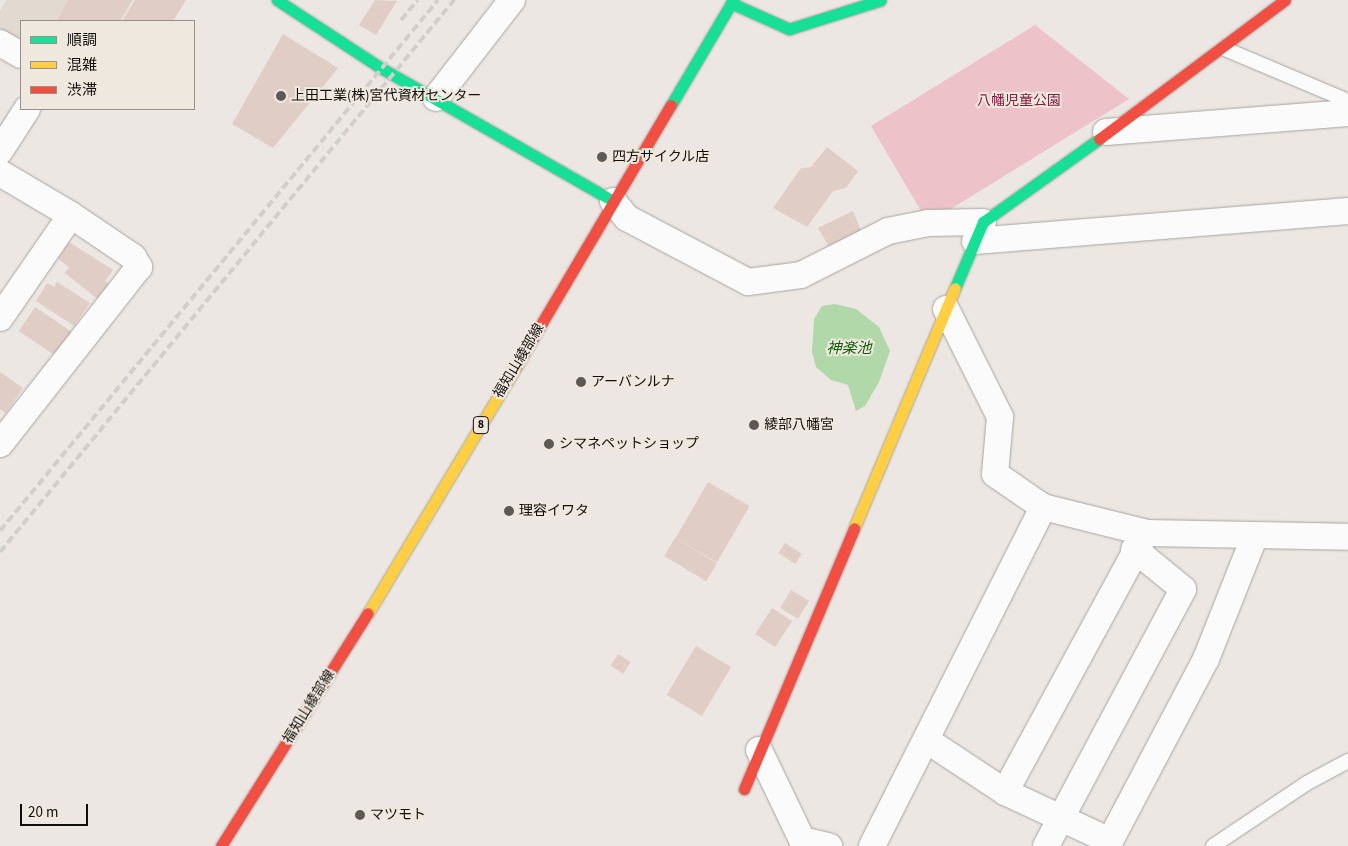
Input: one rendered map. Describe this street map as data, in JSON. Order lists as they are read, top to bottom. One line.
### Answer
{"streets":{"street":["福知山綾部線","8"]},"water":["神楽池"],"parks":["八幡児童公園"],"places":["上田工業(株)宮代資材センター","四方サイクル店","アーバンルナ","綾部八幡宮","シマネペットショップ","理容イワタ","マツモト"],"legend":["順調","混雑","渋滞"],"scale_bar":"20 m"}
